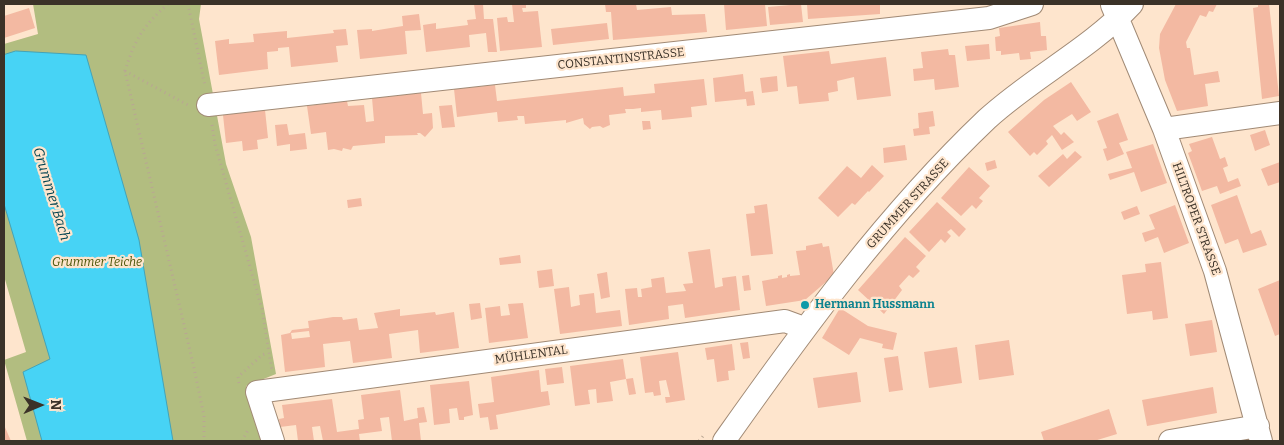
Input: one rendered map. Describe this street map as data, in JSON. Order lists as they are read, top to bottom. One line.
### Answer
{"streets":{"street":["CONSTANTINSTRASSE","GRUMMER STRASSE","HILTROPER STRASSE","MÜHLENTAL"]},"crossings":[["GRUMMER STRASSE","HILTROPER STRASSE"],["GRUMMER STRASSE","MÜHLENTAL"]],"water":["Grummer Bach"],"parks":["Grummer Teiche"],"places":["Hermann Hussmann"],"north":"right"}
